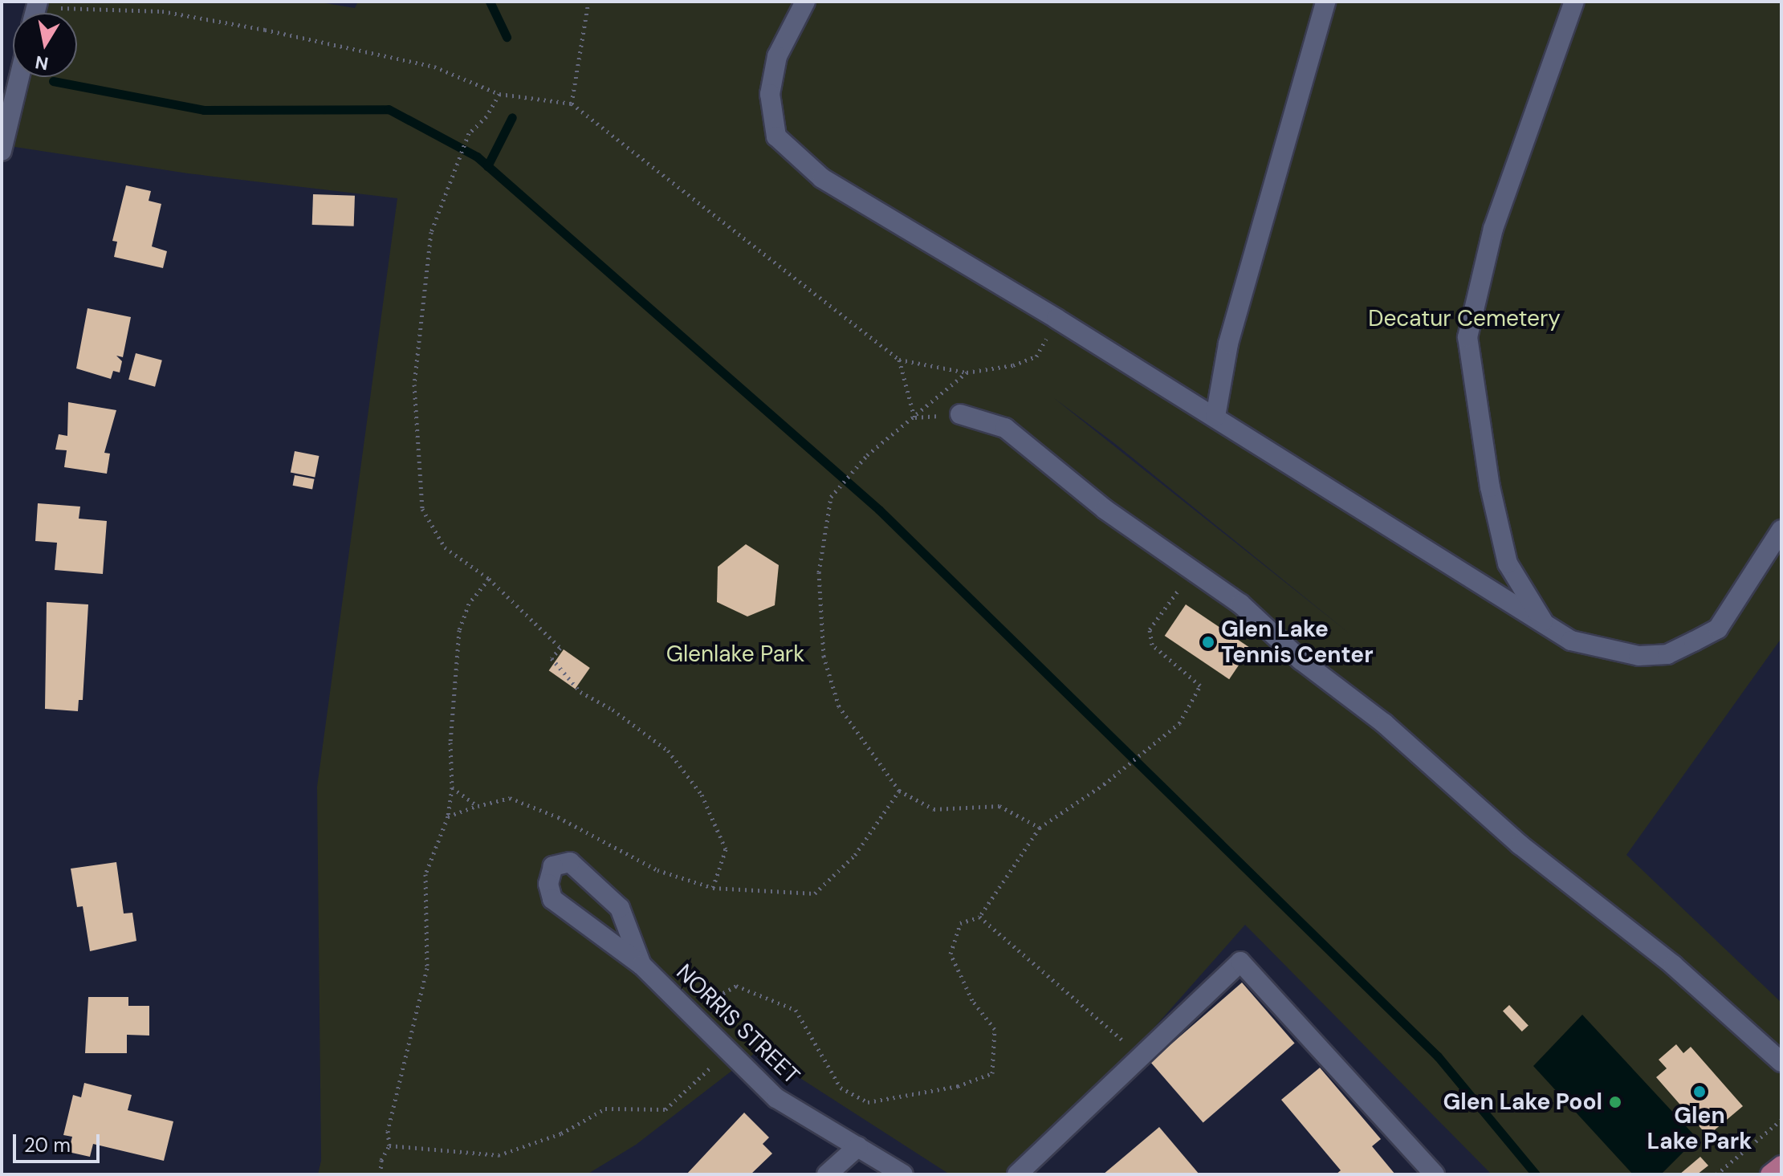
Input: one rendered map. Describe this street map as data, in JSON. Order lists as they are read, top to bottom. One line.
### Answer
{"streets":{"street":["NORRIS STREET"]},"parks":["Decatur Cemetery","Glenlake Park"],"places":["Glen Lake Tennis Center","Glen Lake Park","Glen Lake Pool"],"scale_bar":"20 m","north":"bottom"}
